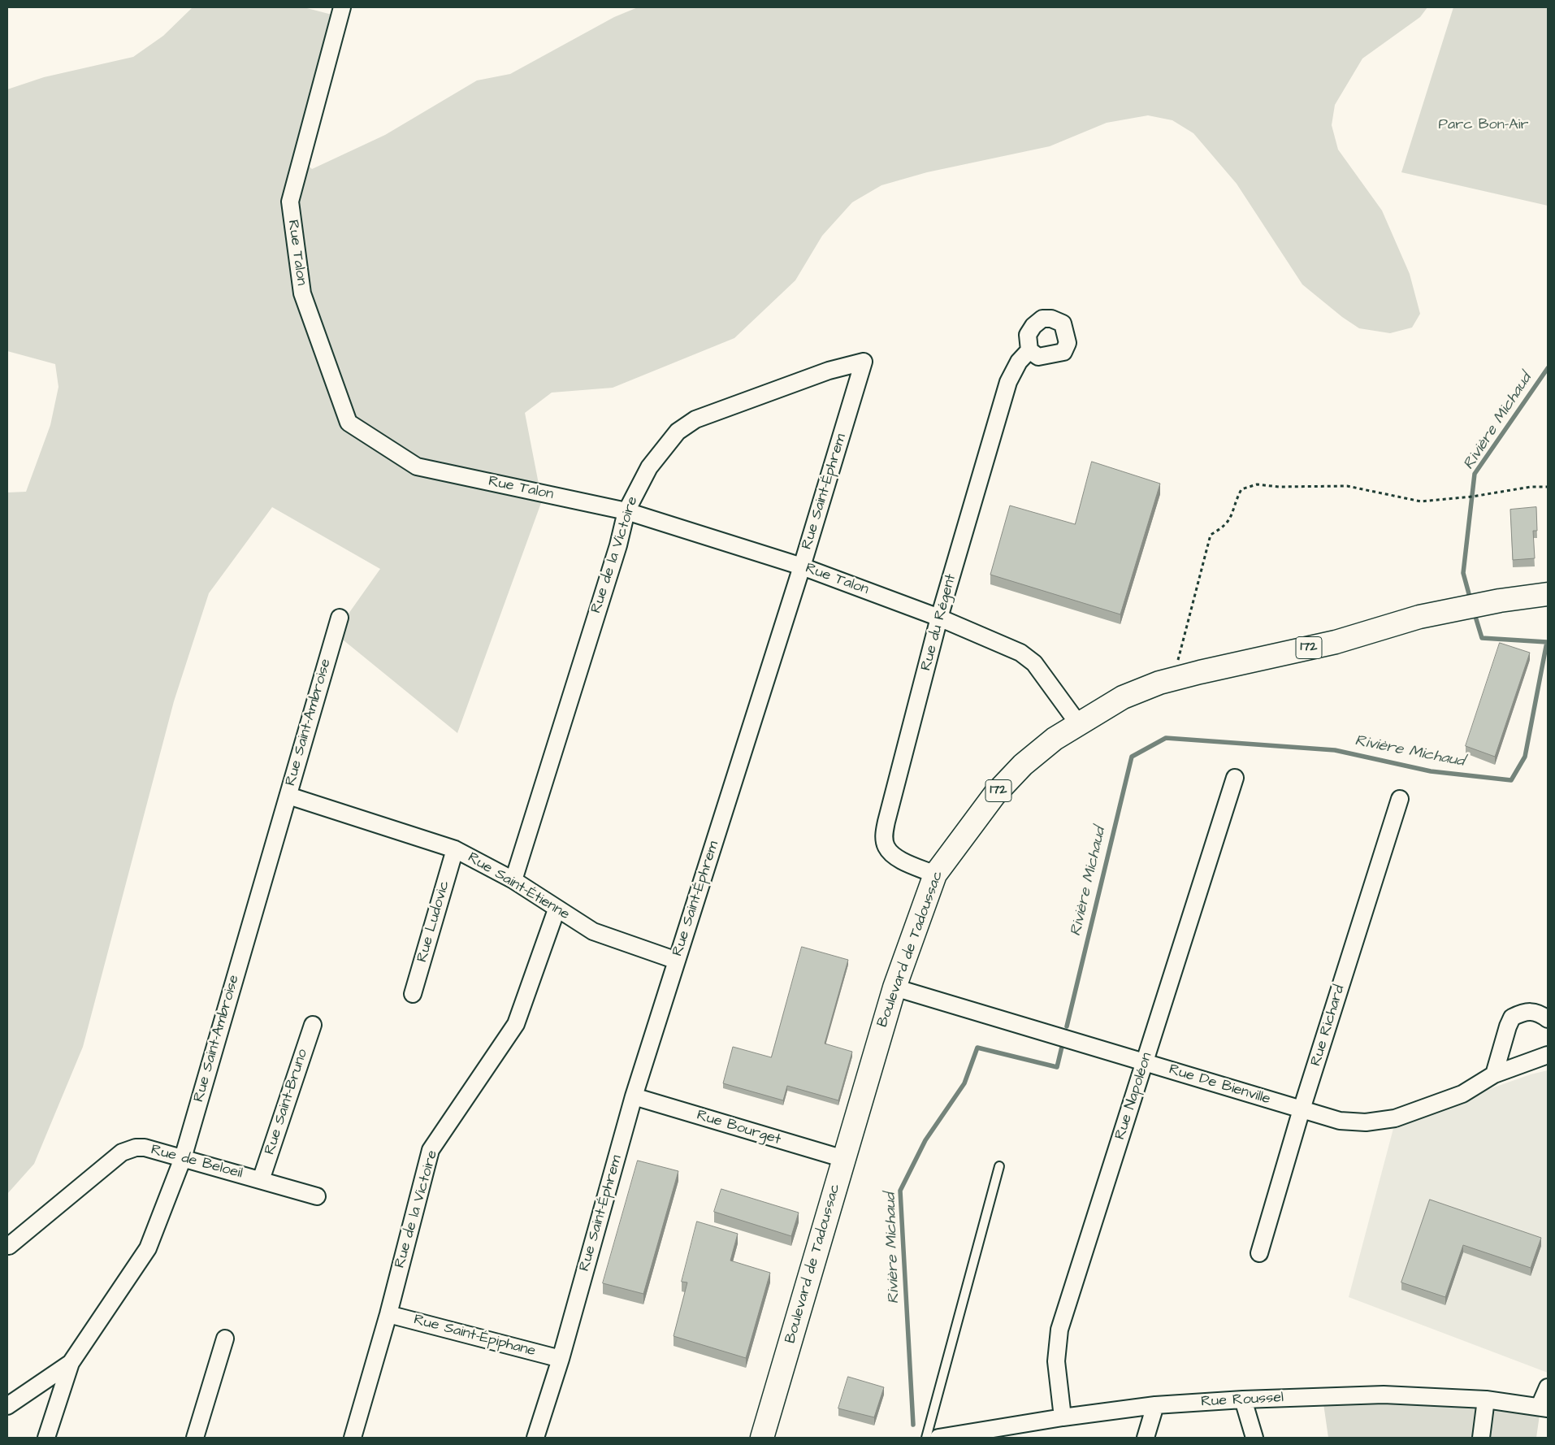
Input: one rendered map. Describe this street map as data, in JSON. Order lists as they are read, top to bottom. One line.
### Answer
{"streets":{"main road":["172","Boulevard de Tadoussac"],"street":["Rue Talon","Rue Saint-Éphrem","Rue de la Victoire","Rue du Régent","Rue Saint-Ambroise","Rue Saint-Étienne","Rue Ludovic","Rue Richard","Rue De Bienville","Rue Napoléon","Rue Saint-Bruno","Rue Bourget","Rue de Beloeil","Rue Saint-Épiphane","Rue Roussel"]},"crossings":[["Rue Talon","Rue Saint-Éphrem"],["Rue Talon","Rue de la Victoire"],["Rue Talon","Rue du Régent"],["Rue Talon","Boulevard de Tadoussac"],["Rue Saint-Éphrem","Rue de la Victoire"],["Rue Saint-Éphrem","Rue Saint-Étienne"],["Rue Saint-Éphrem","Rue Bourget"],["Rue Saint-Éphrem","Rue Saint-Épiphane"],["Rue de la Victoire","Rue Saint-Étienne"],["Rue de la Victoire","Rue Saint-Épiphane"],["Rue du Régent","Boulevard de Tadoussac"],["Rue Saint-Ambroise","Rue Saint-Étienne"],["Rue Saint-Ambroise","Rue de Beloeil"],["Rue Saint-Étienne","Rue Ludovic"],["Boulevard de Tadoussac","Rue De Bienville"],["Boulevard de Tadoussac","Rue Bourget"],["Rue Richard","Rue De Bienville"],["Rue De Bienville","Rue Napoléon"],["Rue Napoléon","Rue Roussel"],["Rue Saint-Bruno","Rue de Beloeil"]],"water":["Rivière Michaud"],"parks":["Parc Bon-Air"]}
